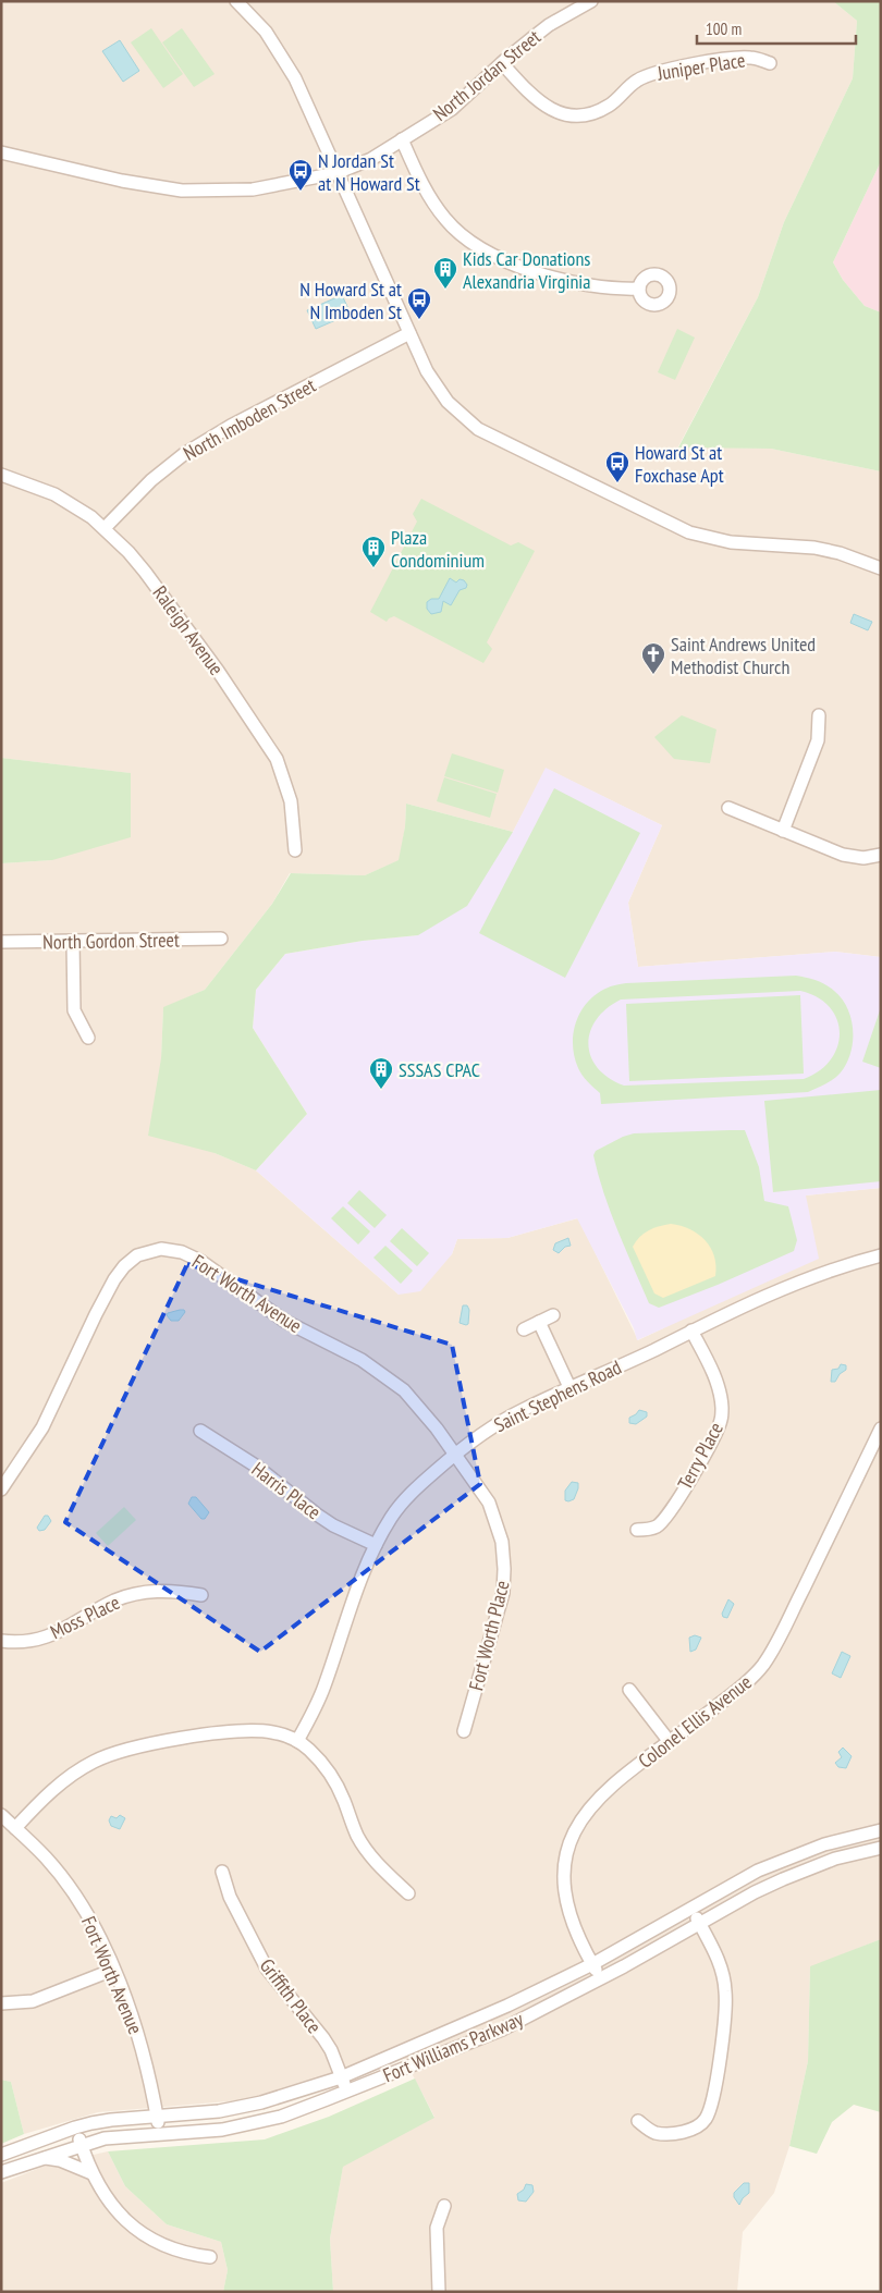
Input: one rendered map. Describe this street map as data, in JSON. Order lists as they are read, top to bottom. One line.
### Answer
{"streets":{"street":["Juniper Place","North Jordan Street","North Imboden Street","Raleigh Avenue","North Gordon Street","Fort Worth Avenue","Saint Stephens Road","Terry Place","Harris Place","Moss Place","Fort Worth Place","Colonel Ellis Avenue","Griffith Place","Fort Williams Parkway"]},"crossings":[["Juniper Place","North Jordan Street"],["North Imboden Street","Raleigh Avenue"],["Fort Worth Avenue","Saint Stephens Road"],["Fort Worth Avenue","Fort Worth Place"],["Fort Worth Avenue","Fort Williams Parkway"],["Saint Stephens Road","Terry Place"],["Saint Stephens Road","Harris Place"],["Saint Stephens Road","Fort Worth Place"],["Colonel Ellis Avenue","Fort Williams Parkway"],["Griffith Place","Fort Williams Parkway"]],"places":{"bus stop":["N Jordan St at N Howard St","N Howard St at N Imboden St","Howard St at Foxchase Apt"],"building":["Kids Car Donations Alexandria Virginia","Plaza Condominium","SSSAS CPAC"],"church":["Saint Andrews United Methodist Church"]},"scale_bar":"100 m"}
